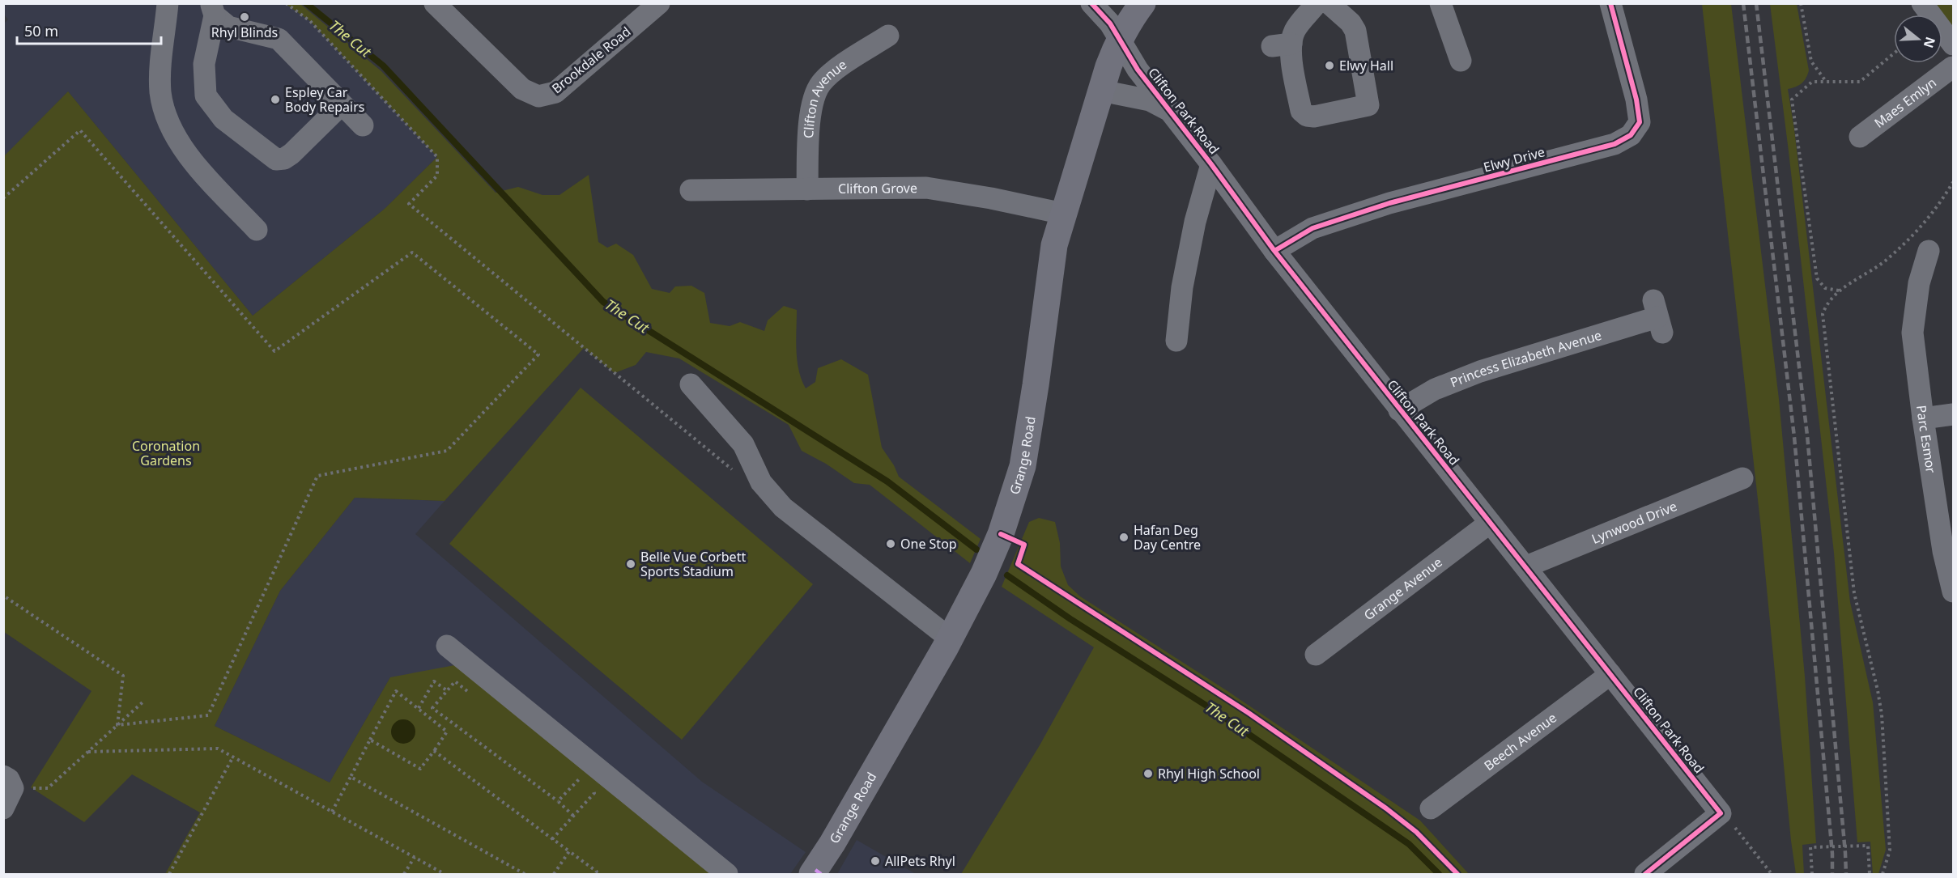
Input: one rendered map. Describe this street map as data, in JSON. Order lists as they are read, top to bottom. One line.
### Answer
{"streets":{"main road":["Grange Road"],"street":["Brookdale Road","Clifton Avenue","Maes Emlyn","Clifton Park Road","Elwy Drive","Clifton Grove","Princess Elizabeth Avenue","Parc Esmor","Lynwood Drive","Grange Avenue","Beech Avenue"]},"crossings":[["Clifton Avenue","Clifton Grove"],["Clifton Park Road","Elwy Drive"],["Clifton Park Road","Princess Elizabeth Avenue"],["Clifton Park Road","Grange Road"],["Clifton Park Road","Lynwood Drive"],["Clifton Park Road","Grange Avenue"],["Clifton Park Road","Beech Avenue"],["Clifton Grove","Grange Road"]],"water":["The Cut"],"parks":["Coronation Gardens"],"places":["Rhyl Blinds","Elwy Hall","Espley Car Body Repairs","Hafan Deg Day Centre","One Stop","Belle Vue Corbett Sports Stadium","Rhyl High School","AllPets Rhyl"],"scale_bar":"50 m","north":"right"}
